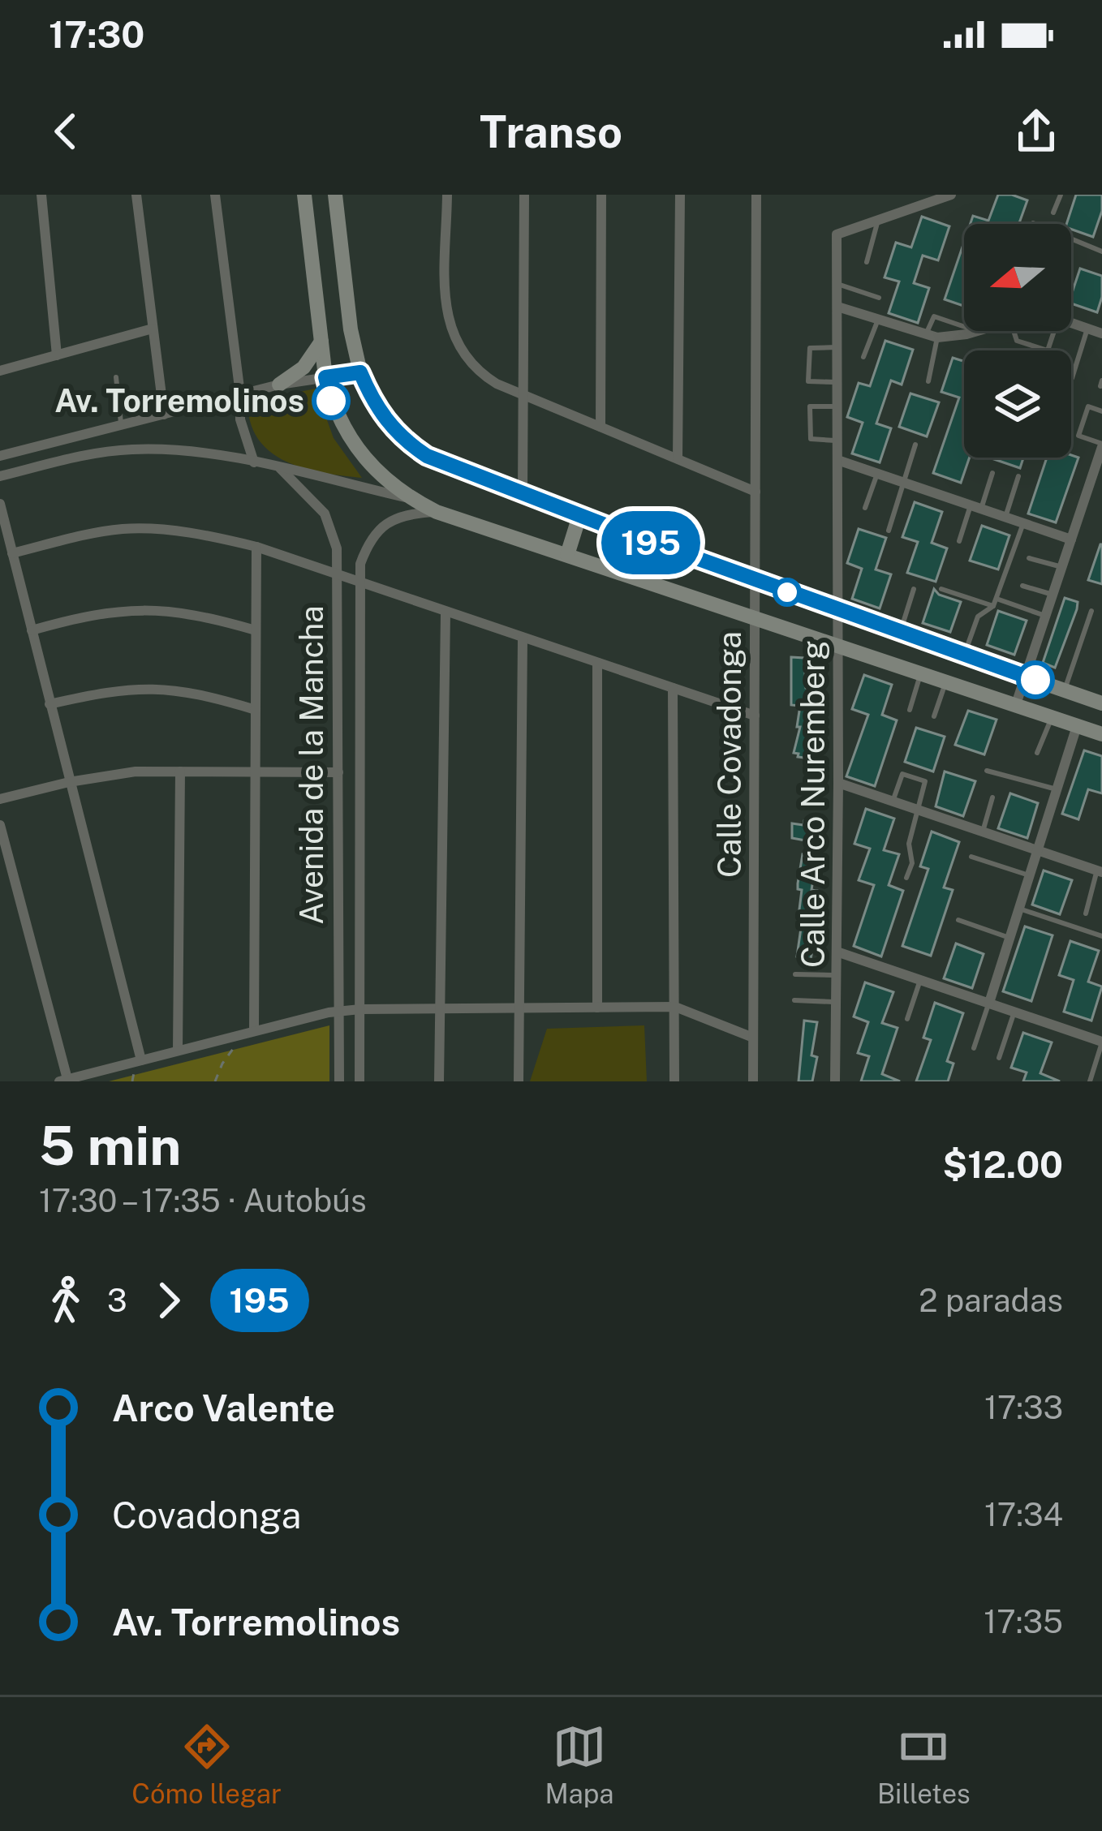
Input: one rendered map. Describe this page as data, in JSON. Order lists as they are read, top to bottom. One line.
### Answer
{"streets":{"street":["Calle Covadonga","Avenida de la Mancha","Calle Arco Nuremberg"]},"places":["Av. Torremolinos"],"lines":["bus line 195"],"north":"left","page":{"status":"17:30","header":"Transo","on_map":"195","heading":["5 min","17:30 – 17:35 · Autobús","$12.00"],"legs":["3","195","2 paradas"],"list":[{"name":"Arco Valente","value":"17:33"},{"name":"Covadonga","value":"17:34"},{"name":"Av. Torremolinos","value":"17:35"}],"tabs":["Cómo llegar","Mapa","Billetes"]}}
